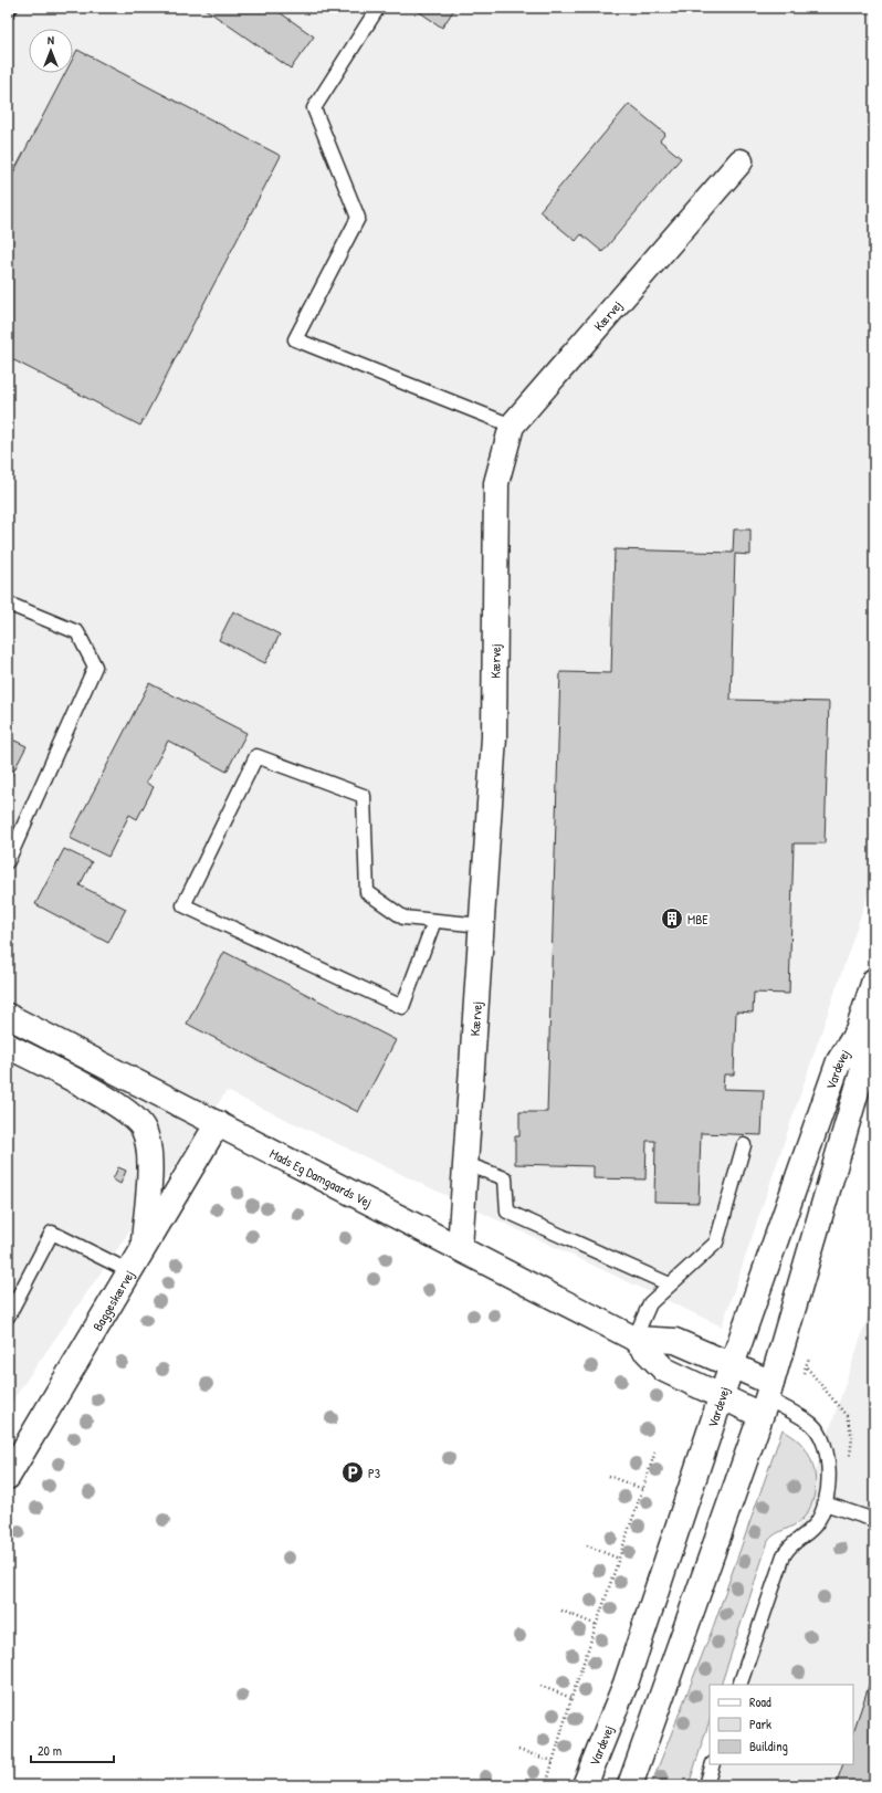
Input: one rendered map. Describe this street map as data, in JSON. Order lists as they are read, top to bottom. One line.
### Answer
{"streets":{"street":["Kærvej","Vardevej","Mads Eg Damgaards Vej","Baggeskærvej"]},"crossings":[["Kærvej","Mads Eg Damgaards Vej"],["Vardevej","Mads Eg Damgaards Vej"],["Mads Eg Damgaards Vej","Baggeskærvej"]],"places":{"building":["MBE"],"parking":["P3"]},"legend":["Road","Park","Building"],"scale_bar":"20 m","north":"top"}
